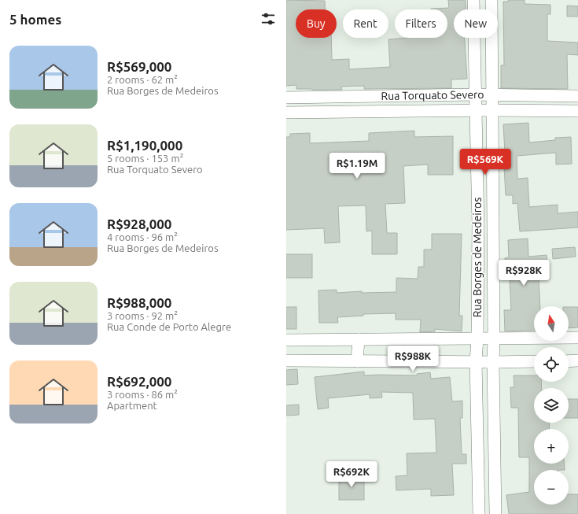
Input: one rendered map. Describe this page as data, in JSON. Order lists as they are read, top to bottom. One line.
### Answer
{"streets":{"street":["Rua Torquato Severo","Rua Borges de Medeiros"]},"crossings":[["Rua Torquato Severo","Rua Borges de Medeiros"]],"north":"top","page":{"heading":"5 homes","chip":["Buy","Rent","Filters","New"],"list":[{"name":"R$569,000","note":"2 rooms · 62 m² · Rua Borges de Medeiros"},{"name":"R$1,190,000","note":"5 rooms · 153 m² · Rua Torquato Severo"},{"name":"R$928,000","note":"4 rooms · 96 m² · Rua Borges de Medeiros"},{"name":"R$988,000","note":"3 rooms · 92 m² · Rua Conde de Porto Alegre"},{"name":"R$692,000","note":"3 rooms · 86 m² · Apartment"}],"price":["R$569K","R$1.19M","R$928K","R$988K","R$692K"],"map_buttons":["+","−"]}}
